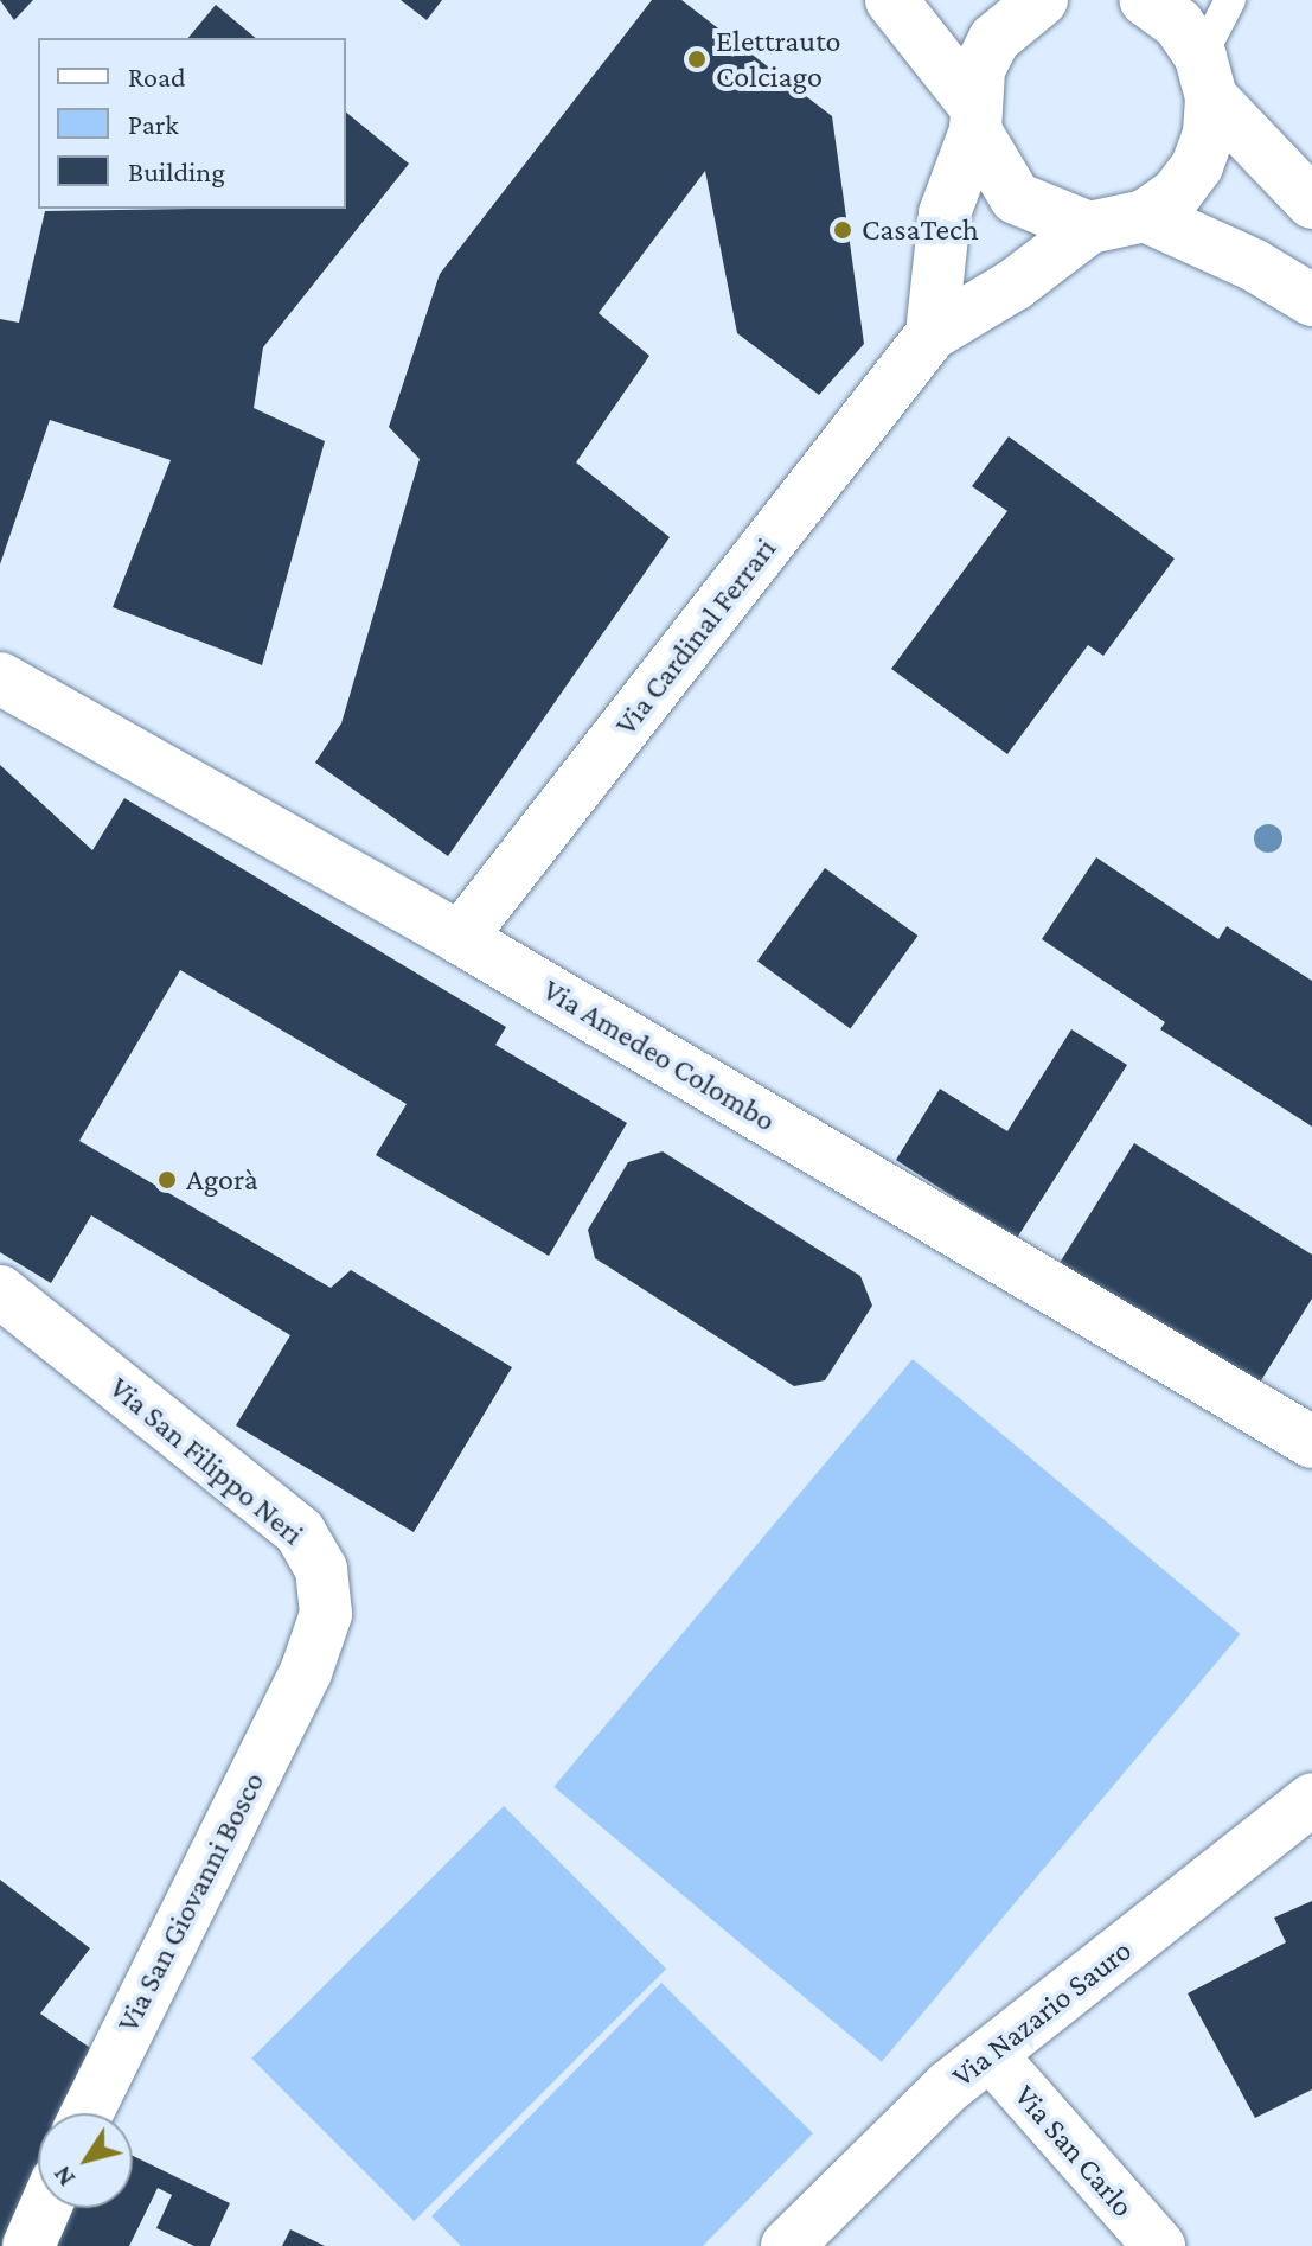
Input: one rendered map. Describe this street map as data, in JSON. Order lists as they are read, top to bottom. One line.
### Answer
{"streets":{"street":["Via Cardinal Ferrari","Via Amedeo Colombo","Via San Filippo Neri","Via San Giovanni Bosco","Via Nazario Sauro","Via San Carlo"]},"crossings":[["Via Cardinal Ferrari","Via Amedeo Colombo"],["Via San Filippo Neri","Via San Giovanni Bosco"],["Via Nazario Sauro","Via San Carlo"]],"places":["Elettrauto Colciago","CasaTech","Agorà"],"legend":["Road","Park","Building"],"north":"bottom left"}
